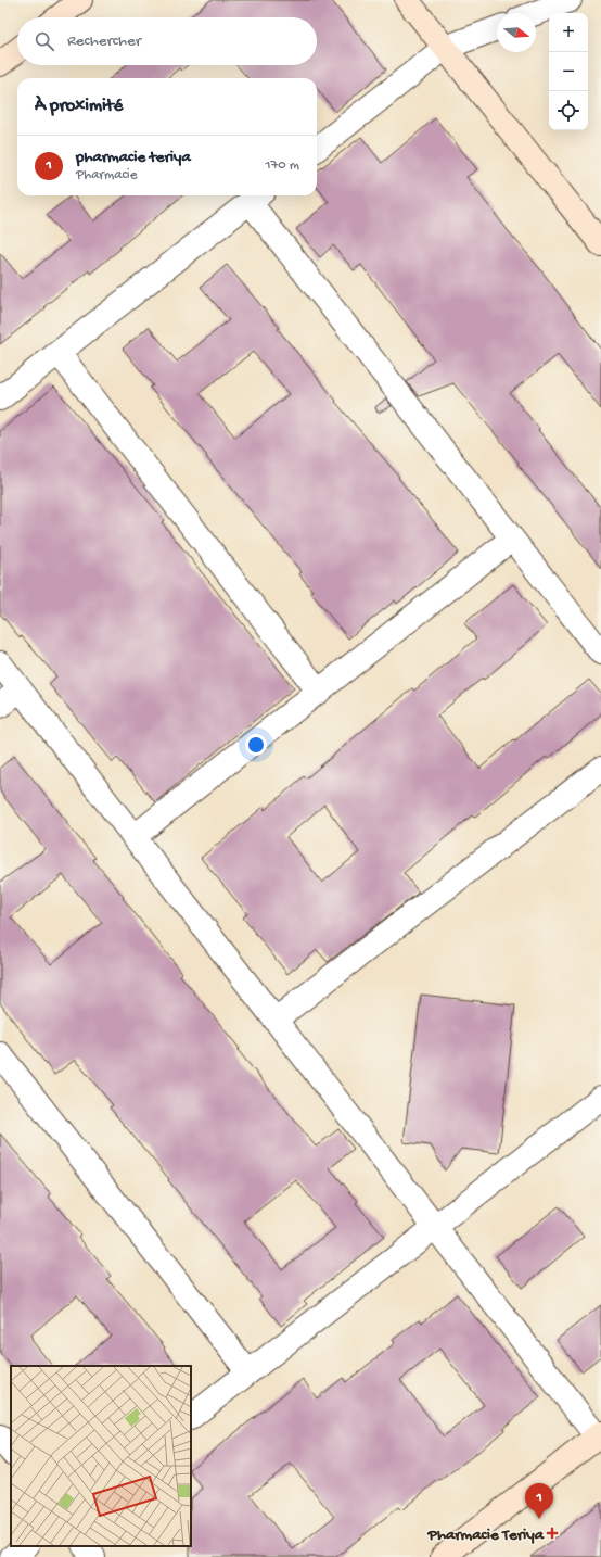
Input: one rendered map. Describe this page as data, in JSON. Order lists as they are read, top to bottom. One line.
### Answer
{"places":{"health":["Pharmacie Teriya"]},"north":"right","page":{"map_buttons":["+","−"],"search":"Rechercher","heading":"À proximité","list":[{"mark":"1","name":"pharmacie teriya","note":"Pharmacie","value":"170 m"}],"pins":"1"}}
